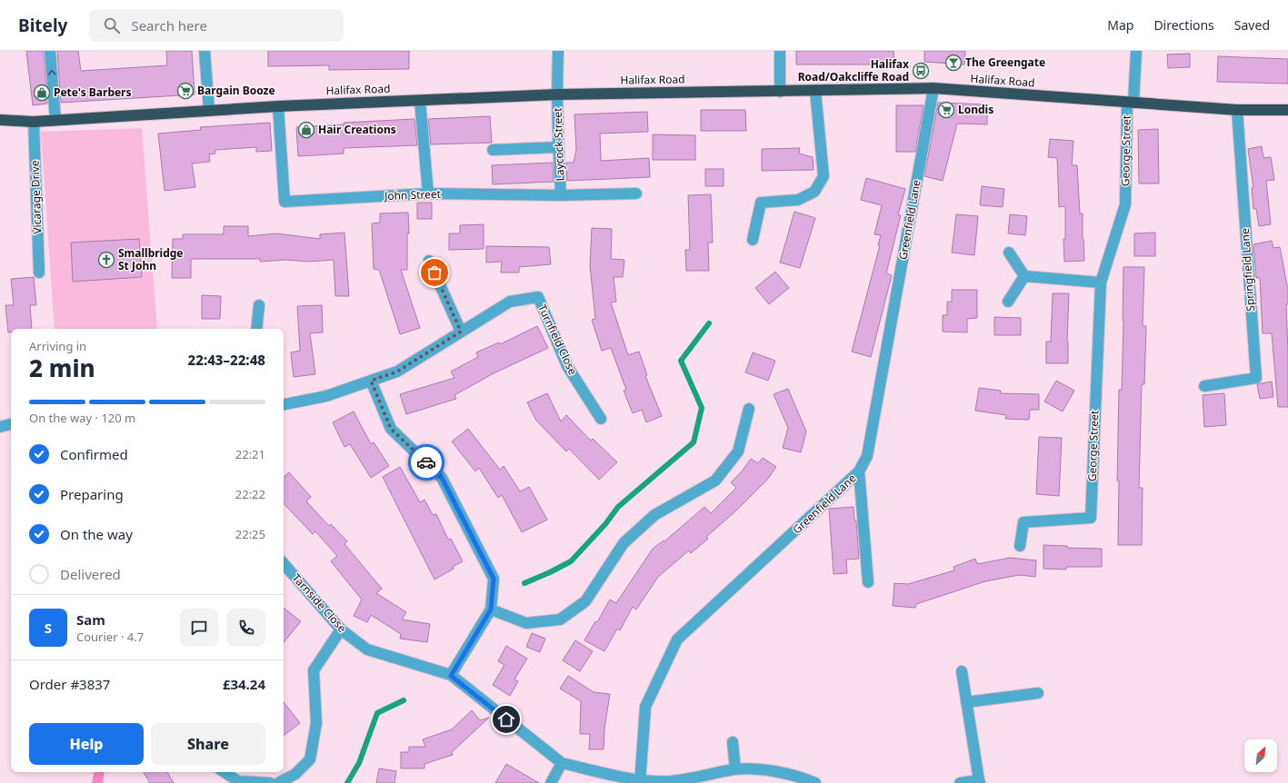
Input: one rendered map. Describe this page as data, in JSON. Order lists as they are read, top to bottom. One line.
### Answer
{"streets":{"highway":["Halifax Road"],"street":["Laycock Street","George Street","John Street","Vicarage Drive","Greenfield Lane","Springfield Lane","Turnfield Close","Tarnside Close"]},"crossings":[["Halifax Road","Laycock Street"],["Halifax Road","George Street"],["Halifax Road","John Street"],["Halifax Road","Vicarage Drive"],["Halifax Road","Greenfield Lane"],["Halifax Road","Springfield Lane"],["Laycock Street","John Street"]],"places":{"bar":["The Greengate"],"bus stop":["Halifax Road/Oakcliffe Road"],"supermarket":["Bargain Booze","Londis"],"shop":["Pete's Barbers","Hair Creations"],"church":["Smallbridge St John"]},"north":"top right","page":{"header":"Bitely","search":"Search here","nav":["Map","Directions","Saved"],"heading":["2 min","Arriving in","22:43–22:48"],"panel":["Sam","Courier · 4.7","Order #3837","£34.24"],"bar":"On the way · 120 m","list":[["Confirmed","22:21"],["Preparing","22:22"],["On the way","22:25"],"Delivered"],"round":"S","buttons":["Help","Share"]}}
